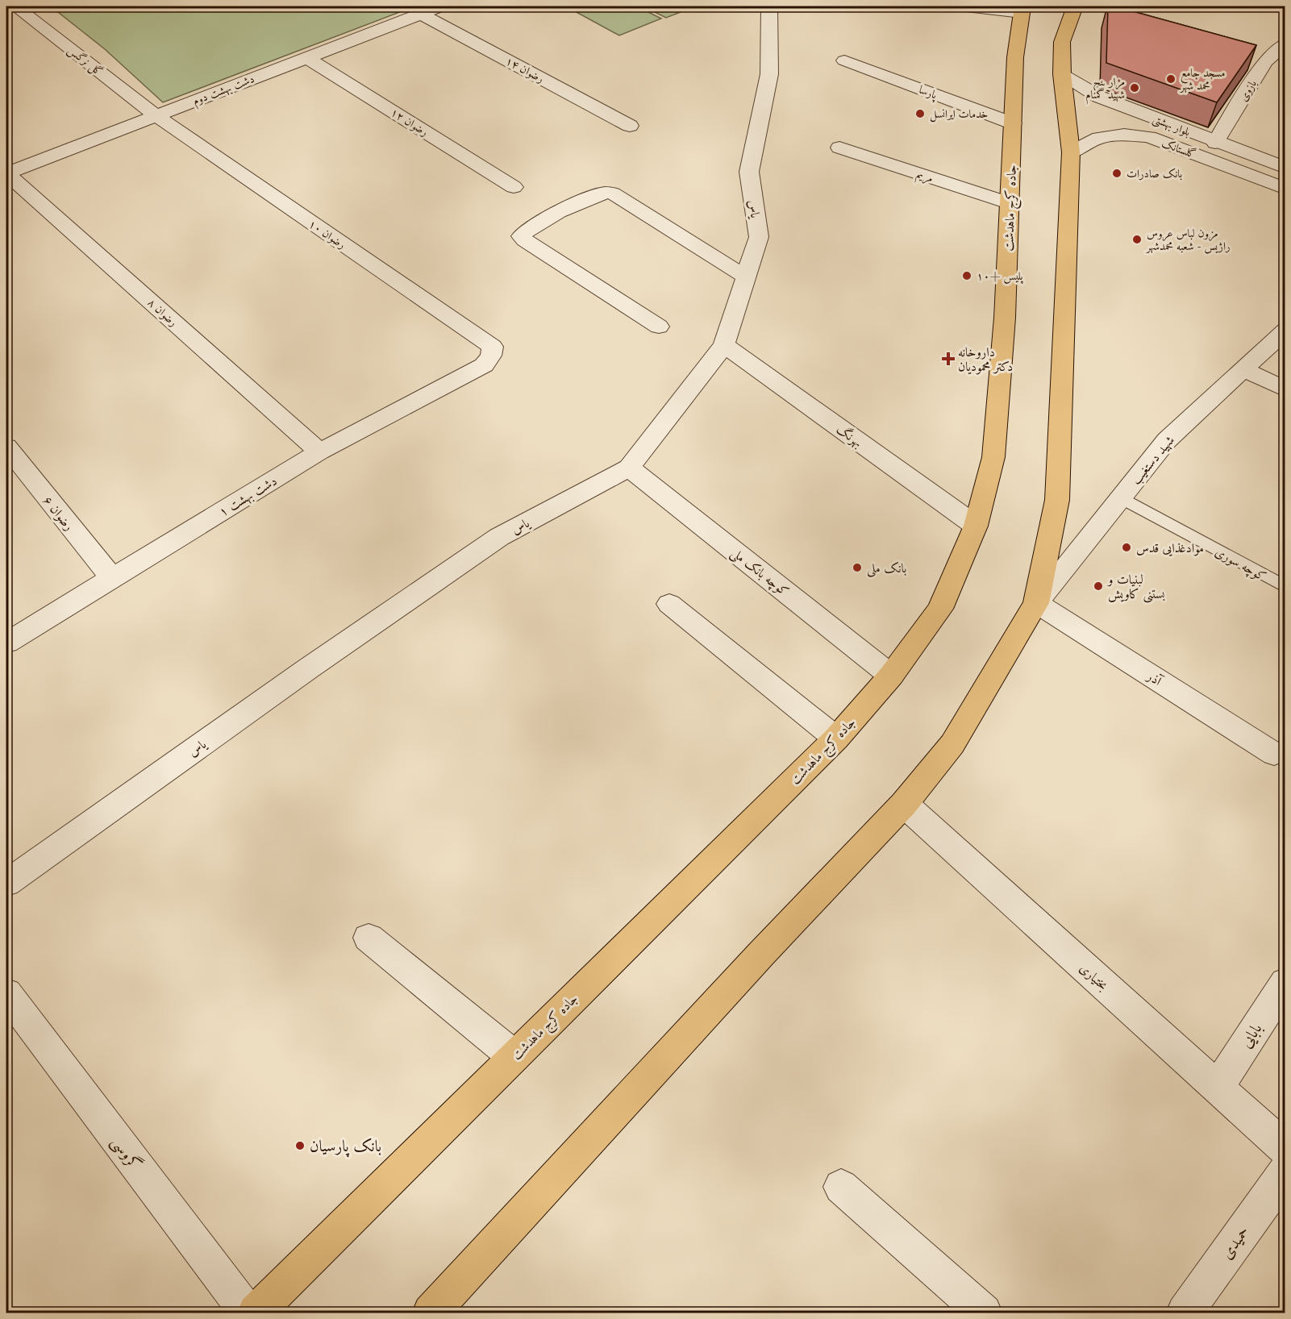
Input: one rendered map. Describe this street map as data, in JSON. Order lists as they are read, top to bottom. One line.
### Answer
{"streets":{"main road":["جاده کرج ماهدشت"],"street":["گل نرگس","رضوان ۱۴","دشت بهشت دوم","بازوی","پارسا","رضوان ۱۲","بلوار بهشتی","گلستانک","مریم","یاس","رضوان ۱۰","رضوان ۸","بهرنگ","شهید دستغیب","دشت بهشت ۱","رضوان ۶","کوچه بانک ملی","آذر","بختیاری","بابایی","گروسی","حمیدی"],"lane":["کوچه سوری"]},"crossings":[["گل نرگس","دشت بهشت دوم"],["گل نرگس","رضوان ۱۰"],["رضوان ۱۴","دشت بهشت دوم"],["دشت بهشت دوم","رضوان ۱۲"],["دشت بهشت دوم","رضوان ۱۰"],["دشت بهشت دوم","رضوان ۸"],["بازوی","بلوار بهشتی"],["پارسا","جاده کرج ماهدشت"],["مریم","جاده کرج ماهدشت"],["جاده کرج ماهدشت","بهرنگ"],["جاده کرج ماهدشت","کوچه بانک ملی"],["یاس","بهرنگ"],["یاس","کوچه بانک ملی"],["رضوان ۱۰","دشت بهشت ۱"],["رضوان ۸","دشت بهشت ۱"],["شهید دستغیب","کوچه سوری"],["شهید دستغیب","آذر"],["دشت بهشت ۱","رضوان ۶"],["بختیاری","بابایی"]],"places":{"other":["مسجد جامع محمد شهر","مزار پنج شهید گمنام","خدمات ایرانسل","بانک صادرات","مزون لباس عروس راژیس - شعبه محمدشهر","پلیس +۱۰","موادغذایی قدس","بانک ملی","لبنیات و بستنی کاویش","بانک پارسیان"],"health":["داروخانه دکتر محمودیان"]}}
